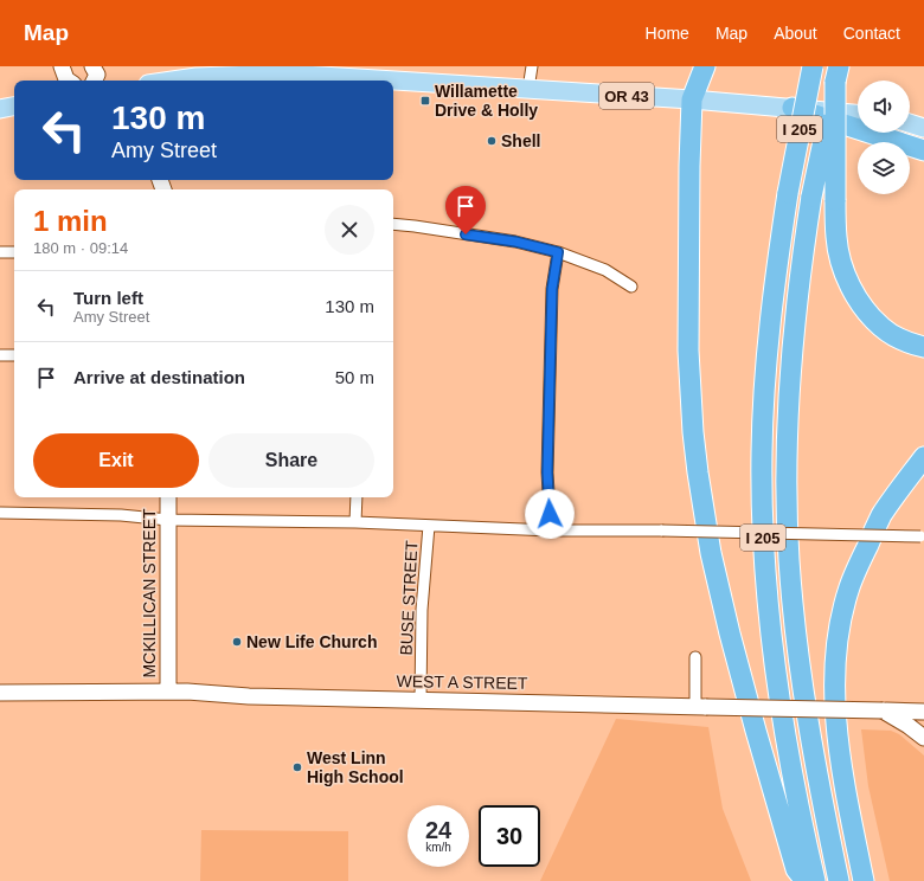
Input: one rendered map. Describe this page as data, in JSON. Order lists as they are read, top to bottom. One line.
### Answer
{"streets":{"highway":["I 205"],"main road":["OR 43"],"street":["MCKILLICAN STREET","BUSE STREET","WEST A STREET"]},"crossings":[["MCKILLICAN STREET","WEST A STREET"],["BUSE STREET","WEST A STREET"]],"places":{"transit":["Willamette Drive & Holly"],"other":["Shell","New Life Church","West Linn High School"]},"page":{"header":"Map","nav":["Home","Map","About","Contact"],"turn":["130 m","Amy Street"],"heading":["1 min","180 m · 09:14"],"list":[{"name":"Turn left","note":"Amy Street","value":"130 m"},{"name":"Arrive at destination","value":"50 m"}],"buttons":["Exit","Share"],"speed":"24 km/h","limit":"30"}}
